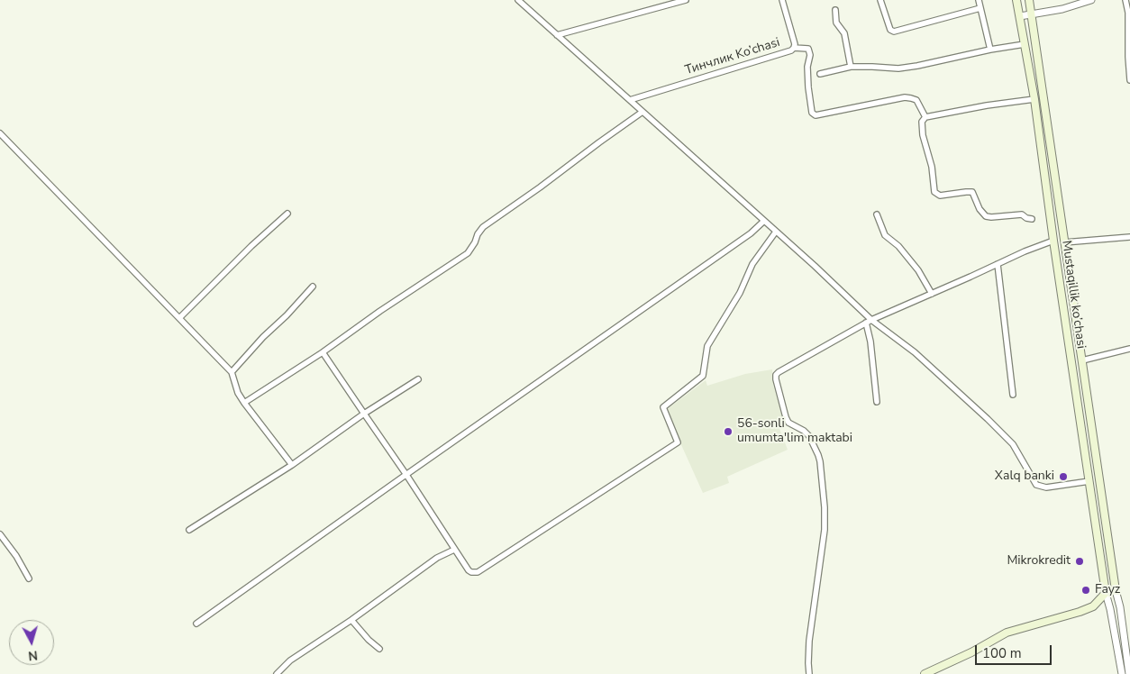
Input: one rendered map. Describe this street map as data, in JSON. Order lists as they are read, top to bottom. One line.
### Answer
{"streets":{"main road":["Mustaqillik ko’chasi"],"street":["Тинчлик Ko’chasi"]},"places":["56-sonli umumta'lim maktabi","Xalq banki","Mikrokredit","Fayz"],"scale_bar":"100 m","north":"bottom"}
